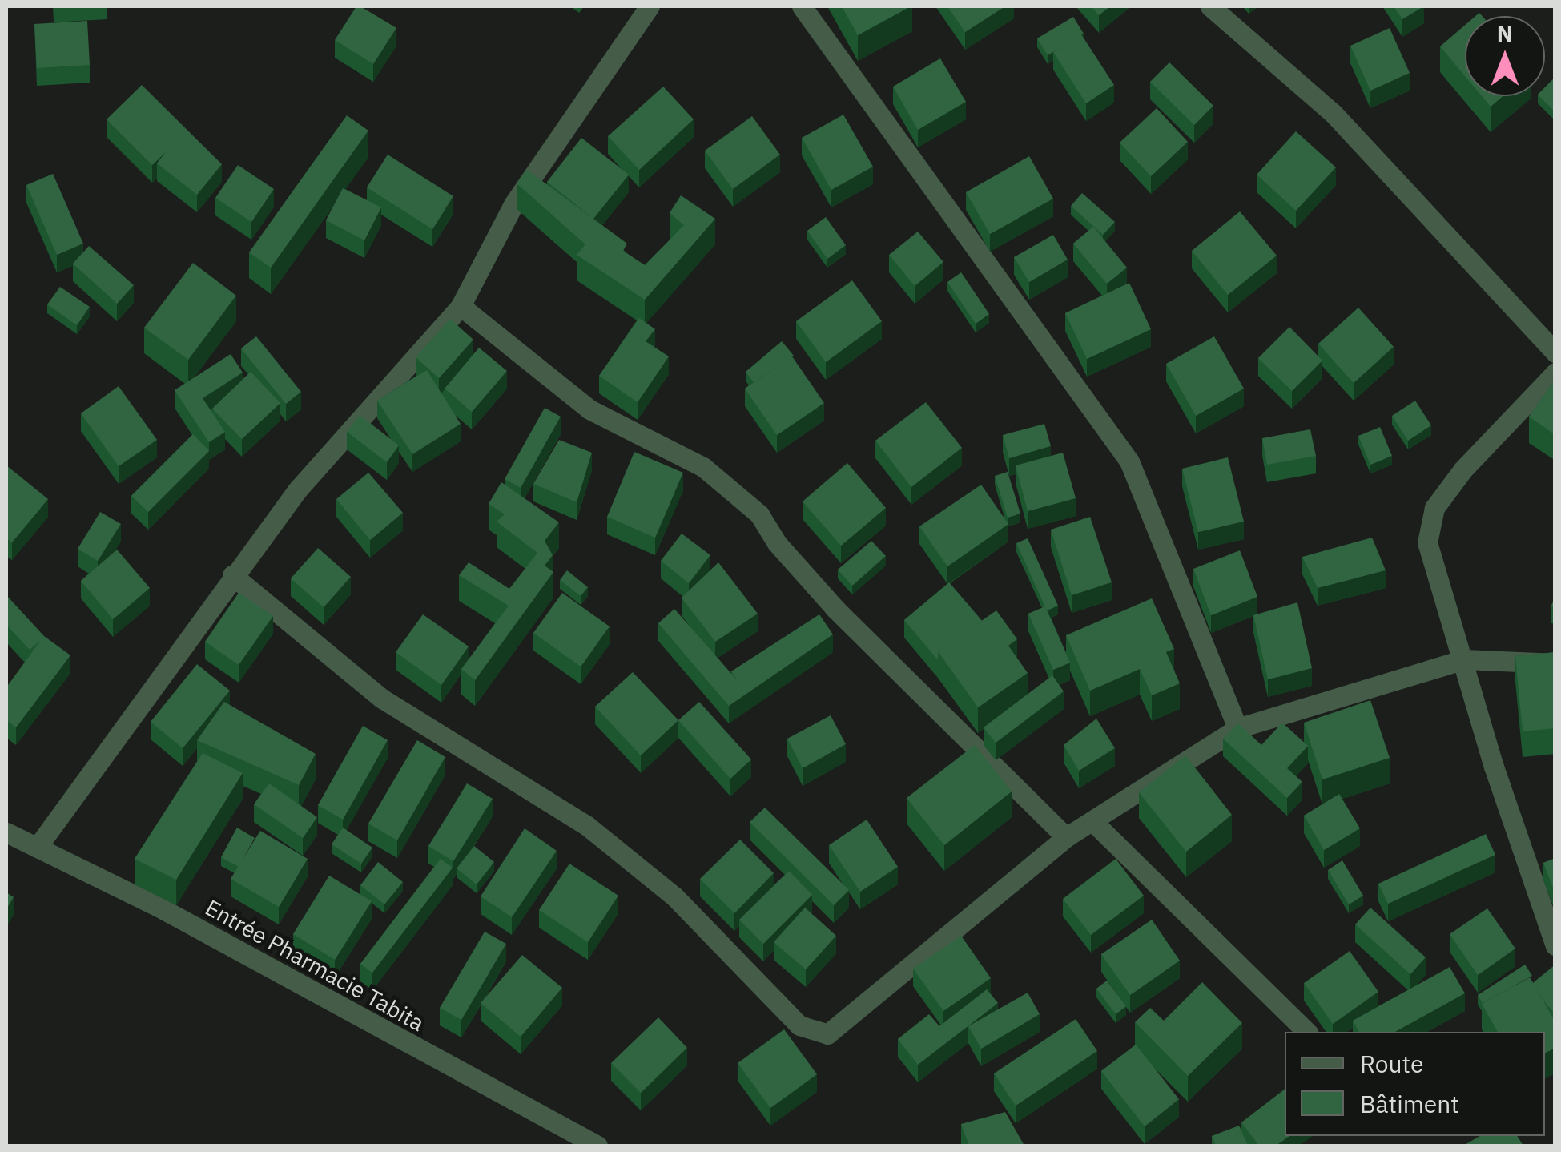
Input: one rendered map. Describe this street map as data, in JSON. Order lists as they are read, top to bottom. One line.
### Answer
{"streets":{"street":["Entrée Pharmacie Tabita"]},"legend":["Route","Bâtiment"],"north":"top"}
